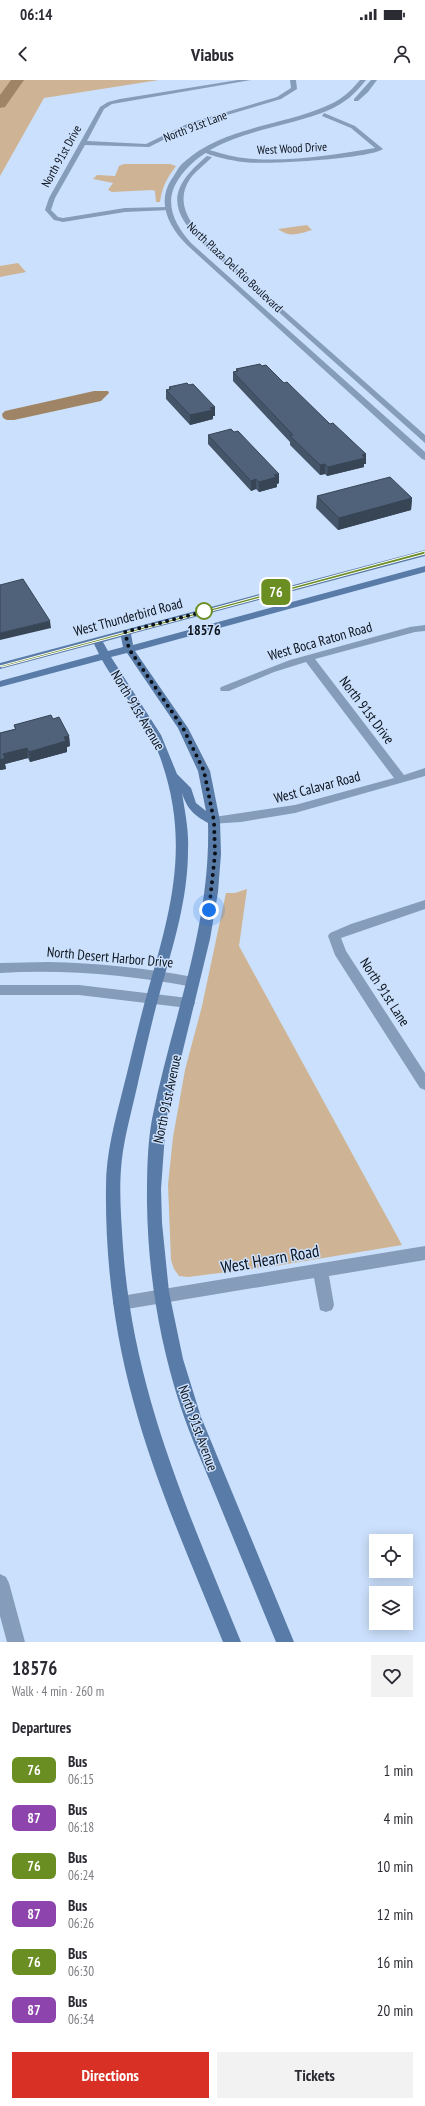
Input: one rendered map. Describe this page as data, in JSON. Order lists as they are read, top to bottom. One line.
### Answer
{"streets":{"main road":["West Thunderbird Road","North 91st Avenue"],"street":["North 91st Lane","West Wood Drive","North 91st Drive","North Plaza Del Rio Boulevard","West Boca Raton Road","West Calavar Road","North Desert Harbor Drive","West Hearn Road"]},"crossings":[["North 91st Lane","North 91st Drive"],["West Wood Drive","North Plaza Del Rio Boulevard"],["North 91st Drive","North Plaza Del Rio Boulevard"],["North 91st Drive","West Boca Raton Road"],["North 91st Drive","West Calavar Road"],["West Thunderbird Road","North 91st Avenue"],["North 91st Avenue","West Calavar Road"],["North 91st Avenue","North Desert Harbor Drive"],["North 91st Avenue","West Hearn Road"]],"places":["18576"],"lines":["bus line 76"],"page":{"status":"06:14","header":"Viabus","on_map":"76","heading":[["18576","Walk · 4 min · 260 m"],"Departures"],"list":[{"mark":"76","name":"Bus","note":"06:15","value":"1 min"},{"mark":"87","name":"Bus","note":"06:18","value":"4 min"},{"mark":"76","name":"Bus","note":"06:24","value":"10 min"},{"mark":"87","name":"Bus","note":"06:26","value":"12 min"},{"mark":"76","name":"Bus","note":"06:30","value":"16 min"},{"mark":"87","name":"Bus","note":"06:34","value":"20 min"}],"buttons":["Directions","Tickets"]}}
